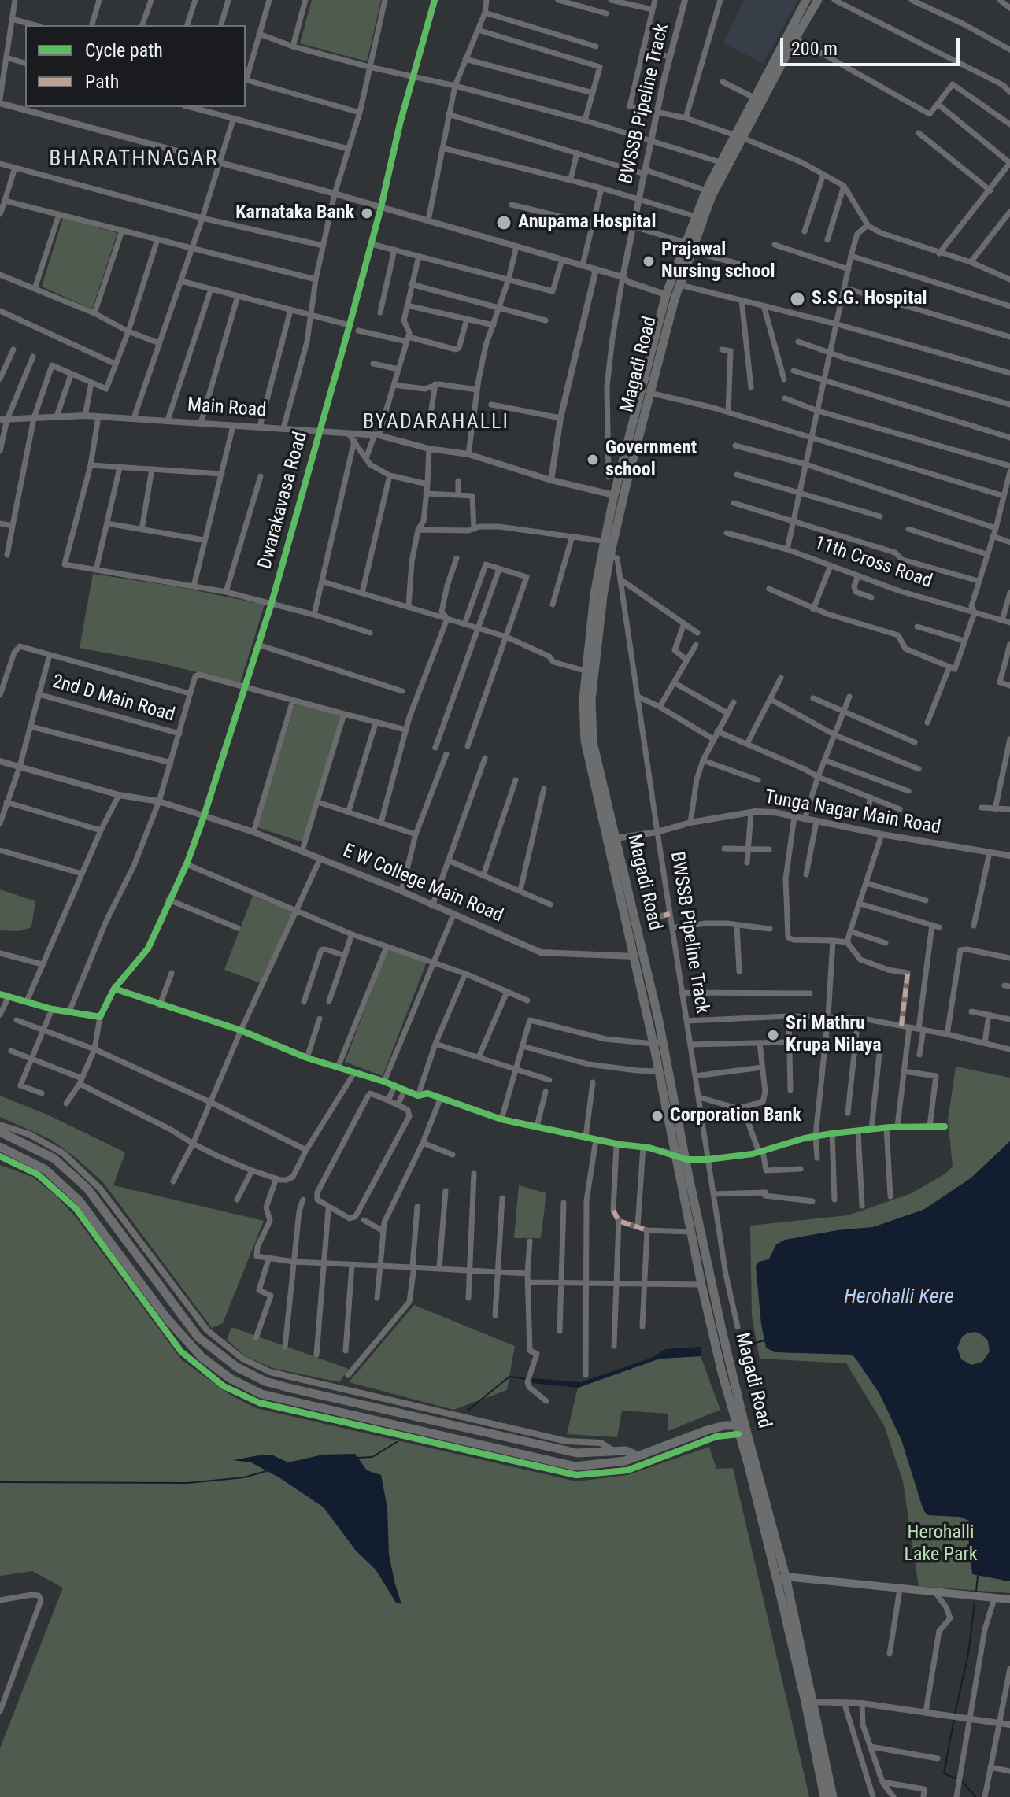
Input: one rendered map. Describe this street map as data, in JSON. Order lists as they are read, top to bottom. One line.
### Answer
{"streets":{"main road":["Magadi Road"],"street":["BWSSB Pipeline Track","Main Road","Dwarakavasa Road","11th Cross Road","2nd D Main Road","Tunga Nagar Main Road","E W College Main Road"]},"crossings":[["BWSSB Pipeline Track","Magadi Road"],["BWSSB Pipeline Track","Tunga Nagar Main Road"],["Magadi Road","Main Road"],["Magadi Road","Tunga Nagar Main Road"],["Magadi Road","E W College Main Road"],["Main Road","Dwarakavasa Road"],["Dwarakavasa Road","E W College Main Road"]],"districts":["BHARATHNAGAR","BYADARAHALLI"],"water":["Herohalli Kere"],"parks":["Herohalli Lake Park"],"places":["Karnataka Bank","Anupama Hospital","Prajawal Nursing school","S.S.G. Hospital","Government school","Sri Mathru Krupa Nilaya","Corporation Bank"],"legend":["Cycle path","Path"],"scale_bar":"200 m"}
